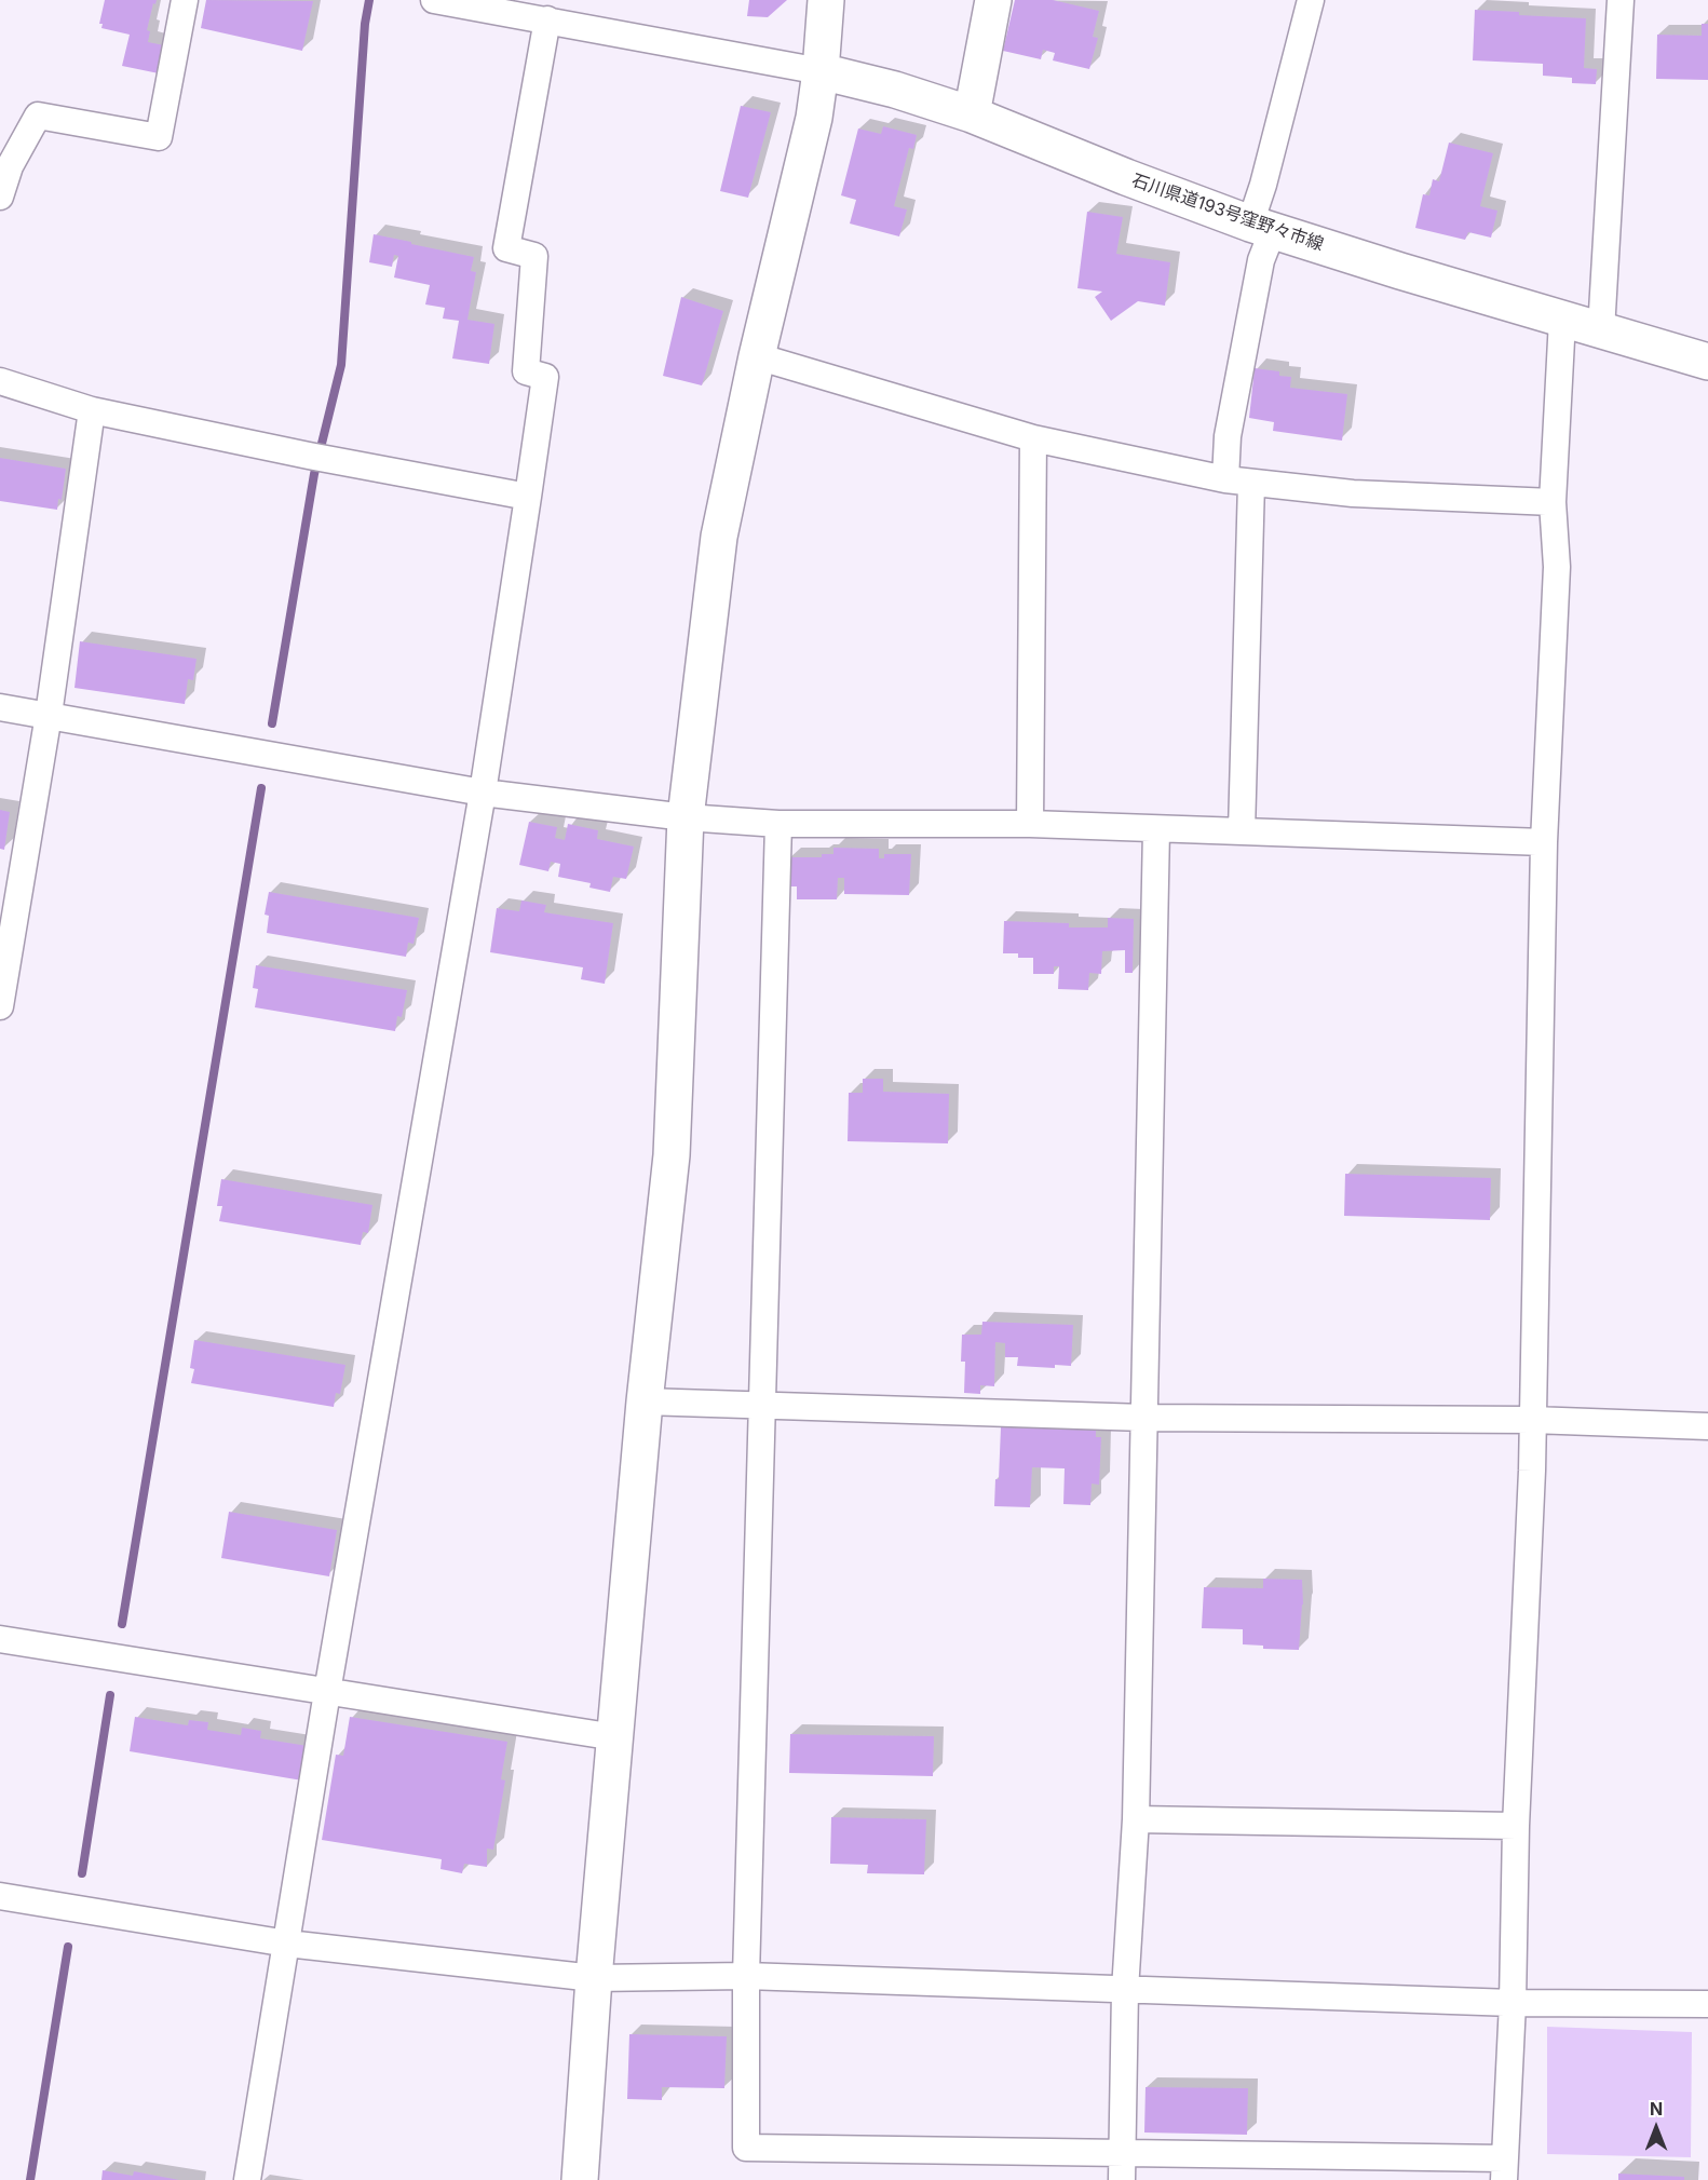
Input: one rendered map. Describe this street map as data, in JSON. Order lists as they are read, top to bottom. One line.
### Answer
{"streets":{"street":["石川県道193号窪野々市線"]},"north":"top"}
